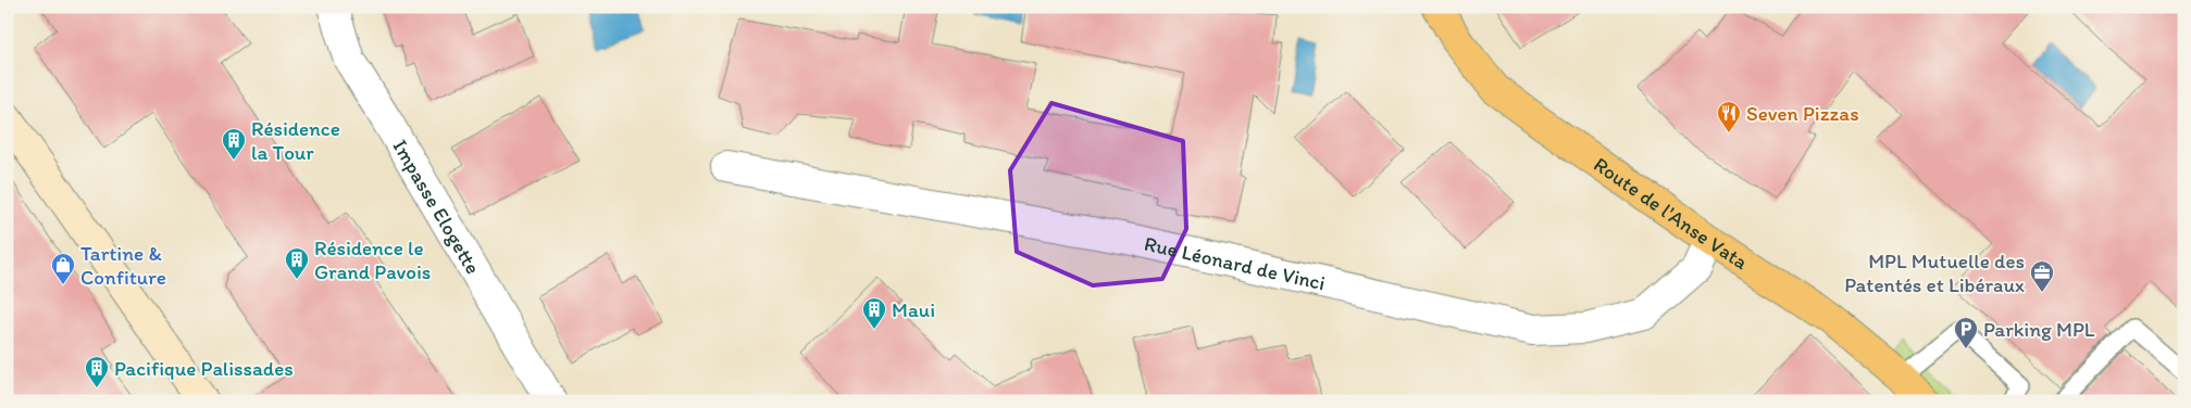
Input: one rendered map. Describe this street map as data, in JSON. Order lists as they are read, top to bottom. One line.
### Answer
{"streets":{"main road":["Route de l'Anse Vata"],"street":["Impasse Elogette","Rue Léonard de Vinci"]},"crossings":[["Route de l'Anse Vata","Rue Léonard de Vinci"]],"places":{"restaurant":["Seven Pizzas"],"building":["Résidence la Tour","Résidence le Grand Pavois","Maui","Pacifique Palissades"],"shop":["Tartine & Confiture"],"office":["MPL Mutuelle des Patentés et Libéraux"],"parking":["Parking MPL"]}}
